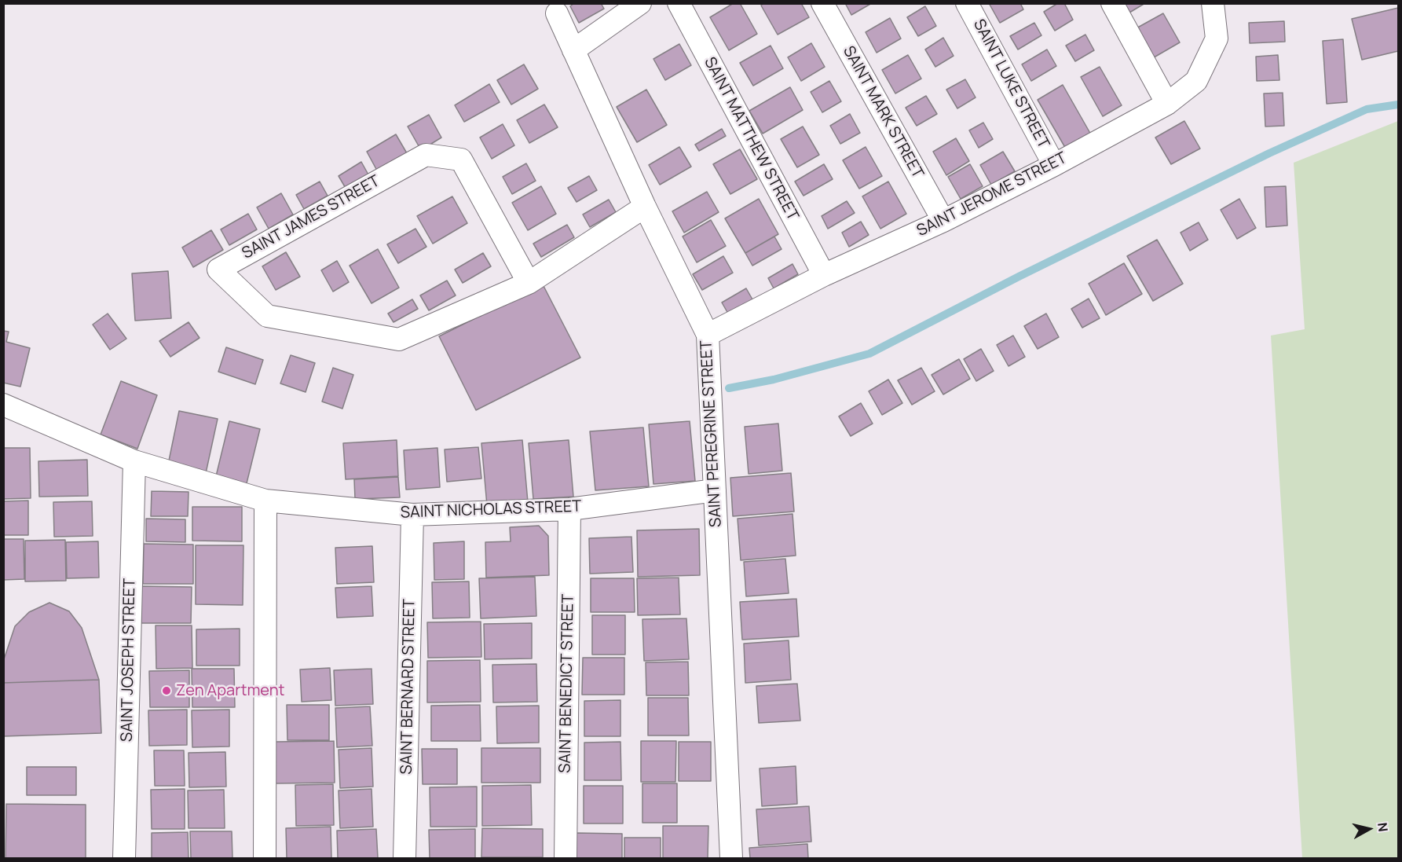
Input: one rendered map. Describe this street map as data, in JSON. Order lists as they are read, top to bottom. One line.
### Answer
{"streets":{"street":["SAINT LUKE STREET","SAINT MARK STREET","SAINT MATTHEW STREET","SAINT JEROME STREET","SAINT JAMES STREET","SAINT PEREGRINE STREET","SAINT NICHOLAS STREET","SAINT JOSEPH STREET","SAINT BENEDICT STREET","SAINT BERNARD STREET"]},"crossings":[["SAINT LUKE STREET","SAINT JEROME STREET"],["SAINT MARK STREET","SAINT JEROME STREET"],["SAINT MATTHEW STREET","SAINT JEROME STREET"],["SAINT JEROME STREET","SAINT PEREGRINE STREET"],["SAINT PEREGRINE STREET","SAINT NICHOLAS STREET"],["SAINT NICHOLAS STREET","SAINT JOSEPH STREET"],["SAINT NICHOLAS STREET","SAINT BENEDICT STREET"],["SAINT NICHOLAS STREET","SAINT BERNARD STREET"]],"places":["Zen Apartment"],"north":"right"}
